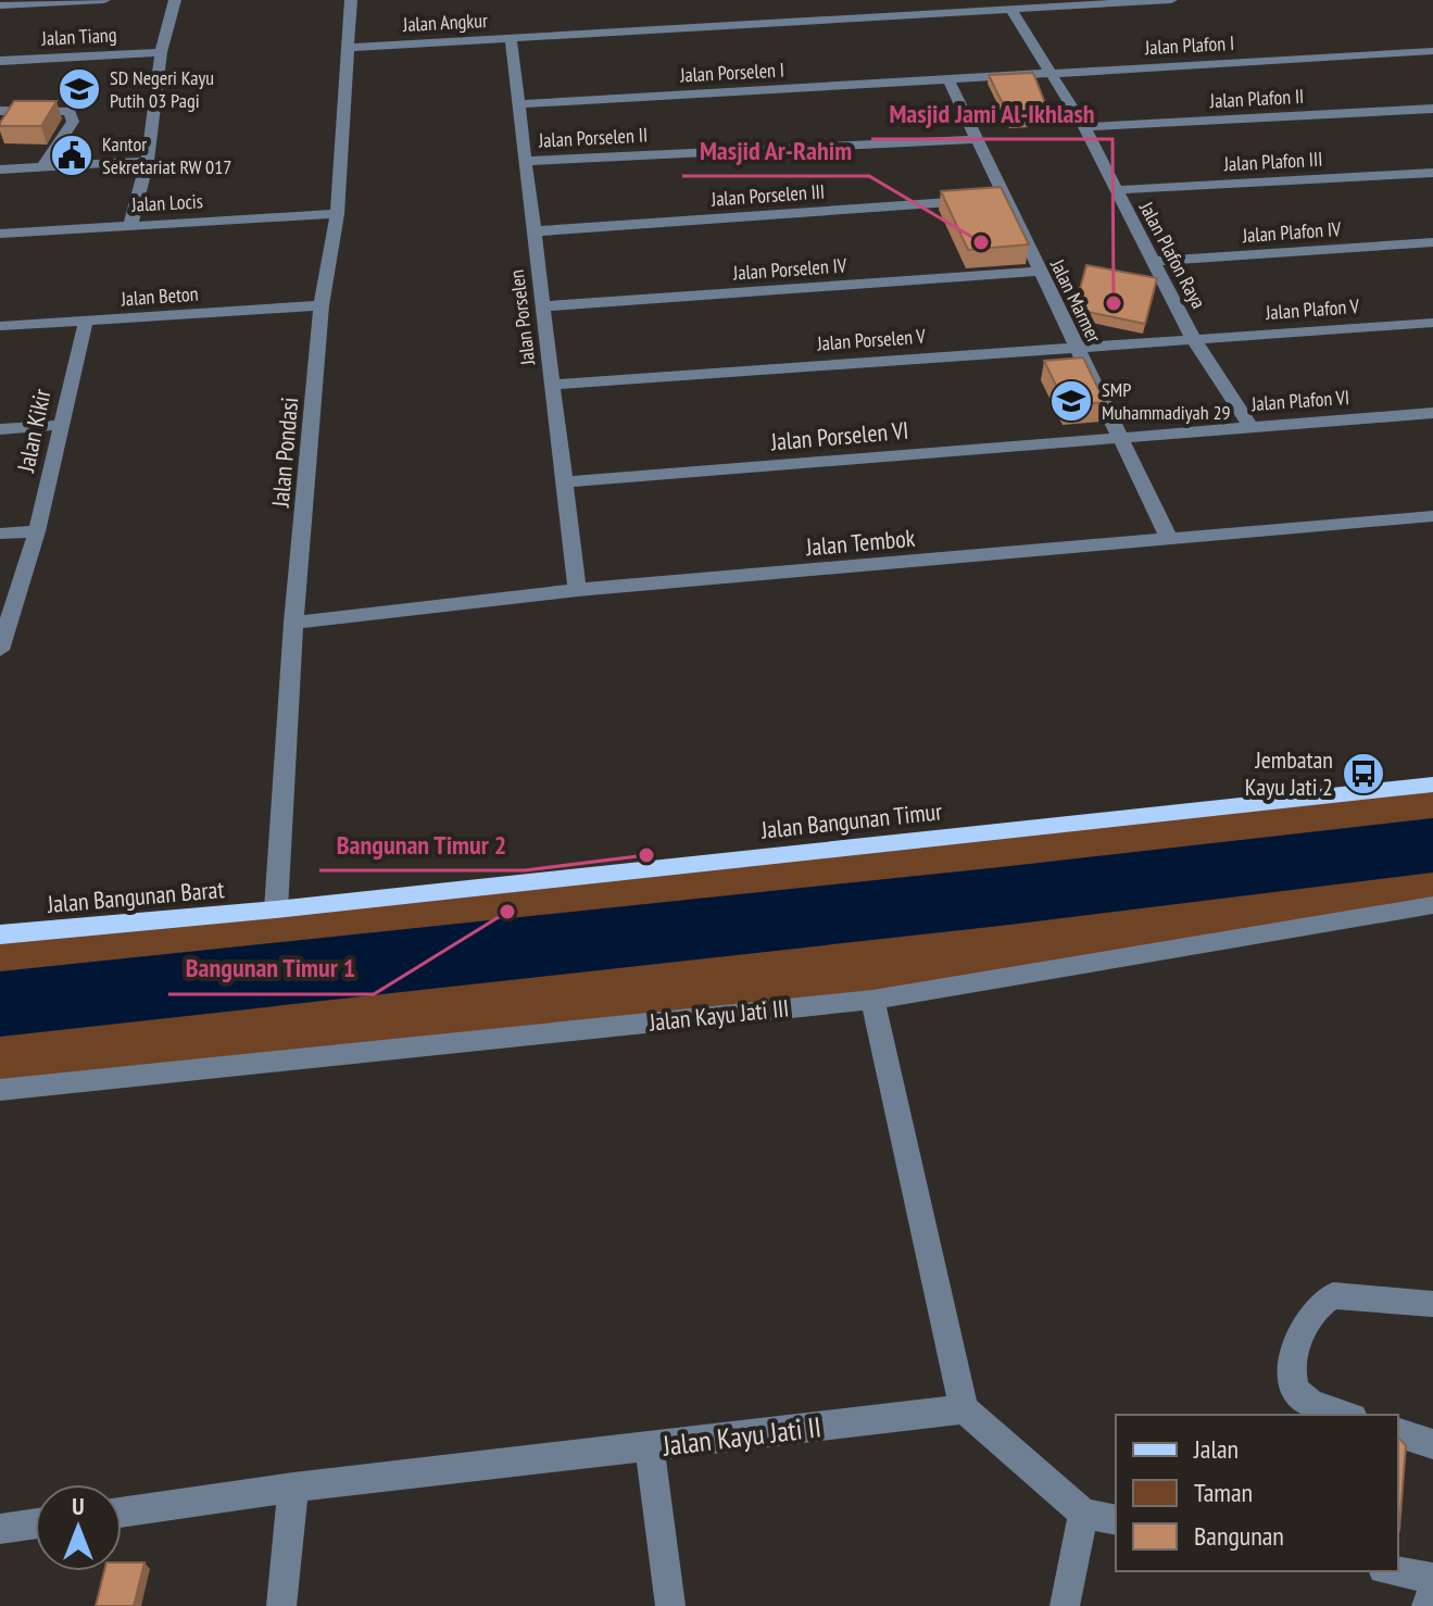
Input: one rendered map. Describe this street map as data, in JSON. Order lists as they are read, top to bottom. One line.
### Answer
{"streets":{"main road":["Jalan Bangunan Timur","Jalan Bangunan Barat"],"street":["Jalan Angkur","Jalan Tiang","Jalan Plafon I","Jalan Porselen I","Jalan Plafon II","Jalan Porselen II","Jalan Plafon III","Jalan Porselen III","Jalan Locis","Jalan Plafon IV","Jalan Plafon Raya","Jalan Porselen IV","Jalan Beton","Jalan Marmer","Jalan Plafon V","Jalan Porselen","Jalan Porselen V","Jalan Plafon VI","Jalan Kikir","Jalan Porselen VI","Jalan Pondasi","Jalan Tembok","Jalan Kayu Jati III","Jalan Kayu Jati II"]},"crossings":[["Jalan Angkur","Jalan Plafon Raya"],["Jalan Angkur","Jalan Porselen"],["Jalan Angkur","Jalan Pondasi"],["Jalan Plafon I","Jalan Porselen I"],["Jalan Plafon I","Jalan Plafon Raya"],["Jalan Plafon I","Jalan Marmer"],["Jalan Porselen I","Jalan Marmer"],["Jalan Porselen I","Jalan Porselen"],["Jalan Plafon II","Jalan Plafon Raya"],["Jalan Porselen II","Jalan Marmer"],["Jalan Porselen II","Jalan Porselen"],["Jalan Plafon III","Jalan Plafon Raya"],["Jalan Porselen III","Jalan Marmer"],["Jalan Porselen III","Jalan Porselen"],["Jalan Locis","Jalan Pondasi"],["Jalan Plafon IV","Jalan Plafon Raya"],["Jalan Plafon Raya","Jalan Plafon V"],["Jalan Plafon Raya","Jalan Porselen V"],["Jalan Plafon Raya","Jalan Plafon VI"],["Jalan Porselen IV","Jalan Marmer"],["Jalan Porselen IV","Jalan Porselen"],["Jalan Beton","Jalan Kikir"],["Jalan Beton","Jalan Pondasi"],["Jalan Marmer","Jalan Porselen V"],["Jalan Marmer","Jalan Plafon VI"],["Jalan Marmer","Jalan Porselen VI"],["Jalan Marmer","Jalan Tembok"],["Jalan Plafon V","Jalan Porselen V"],["Jalan Porselen","Jalan Porselen V"],["Jalan Porselen","Jalan Porselen VI"],["Jalan Porselen","Jalan Tembok"],["Jalan Plafon VI","Jalan Porselen VI"],["Jalan Pondasi","Jalan Tembok"],["Jalan Pondasi","Jalan Bangunan Timur"],["Jalan Pondasi","Jalan Bangunan Barat"],["Jalan Bangunan Timur","Jalan Bangunan Barat"]],"places":{"school or university":["SD Negeri Kayu Putih 03 Pagi","SMP Muhammadiyah 29"],"public building":["Kantor Sekretariat RW 017"],"other":["Masjid Ar-Rahim","Masjid Jami Al-Ikhlash","Bangunan Timur 2","Bangunan Timur 1"],"bus stop":["Jembatan Kayu Jati 2"]},"legend":["Jalan","Taman","Bangunan"],"north":"top"}
